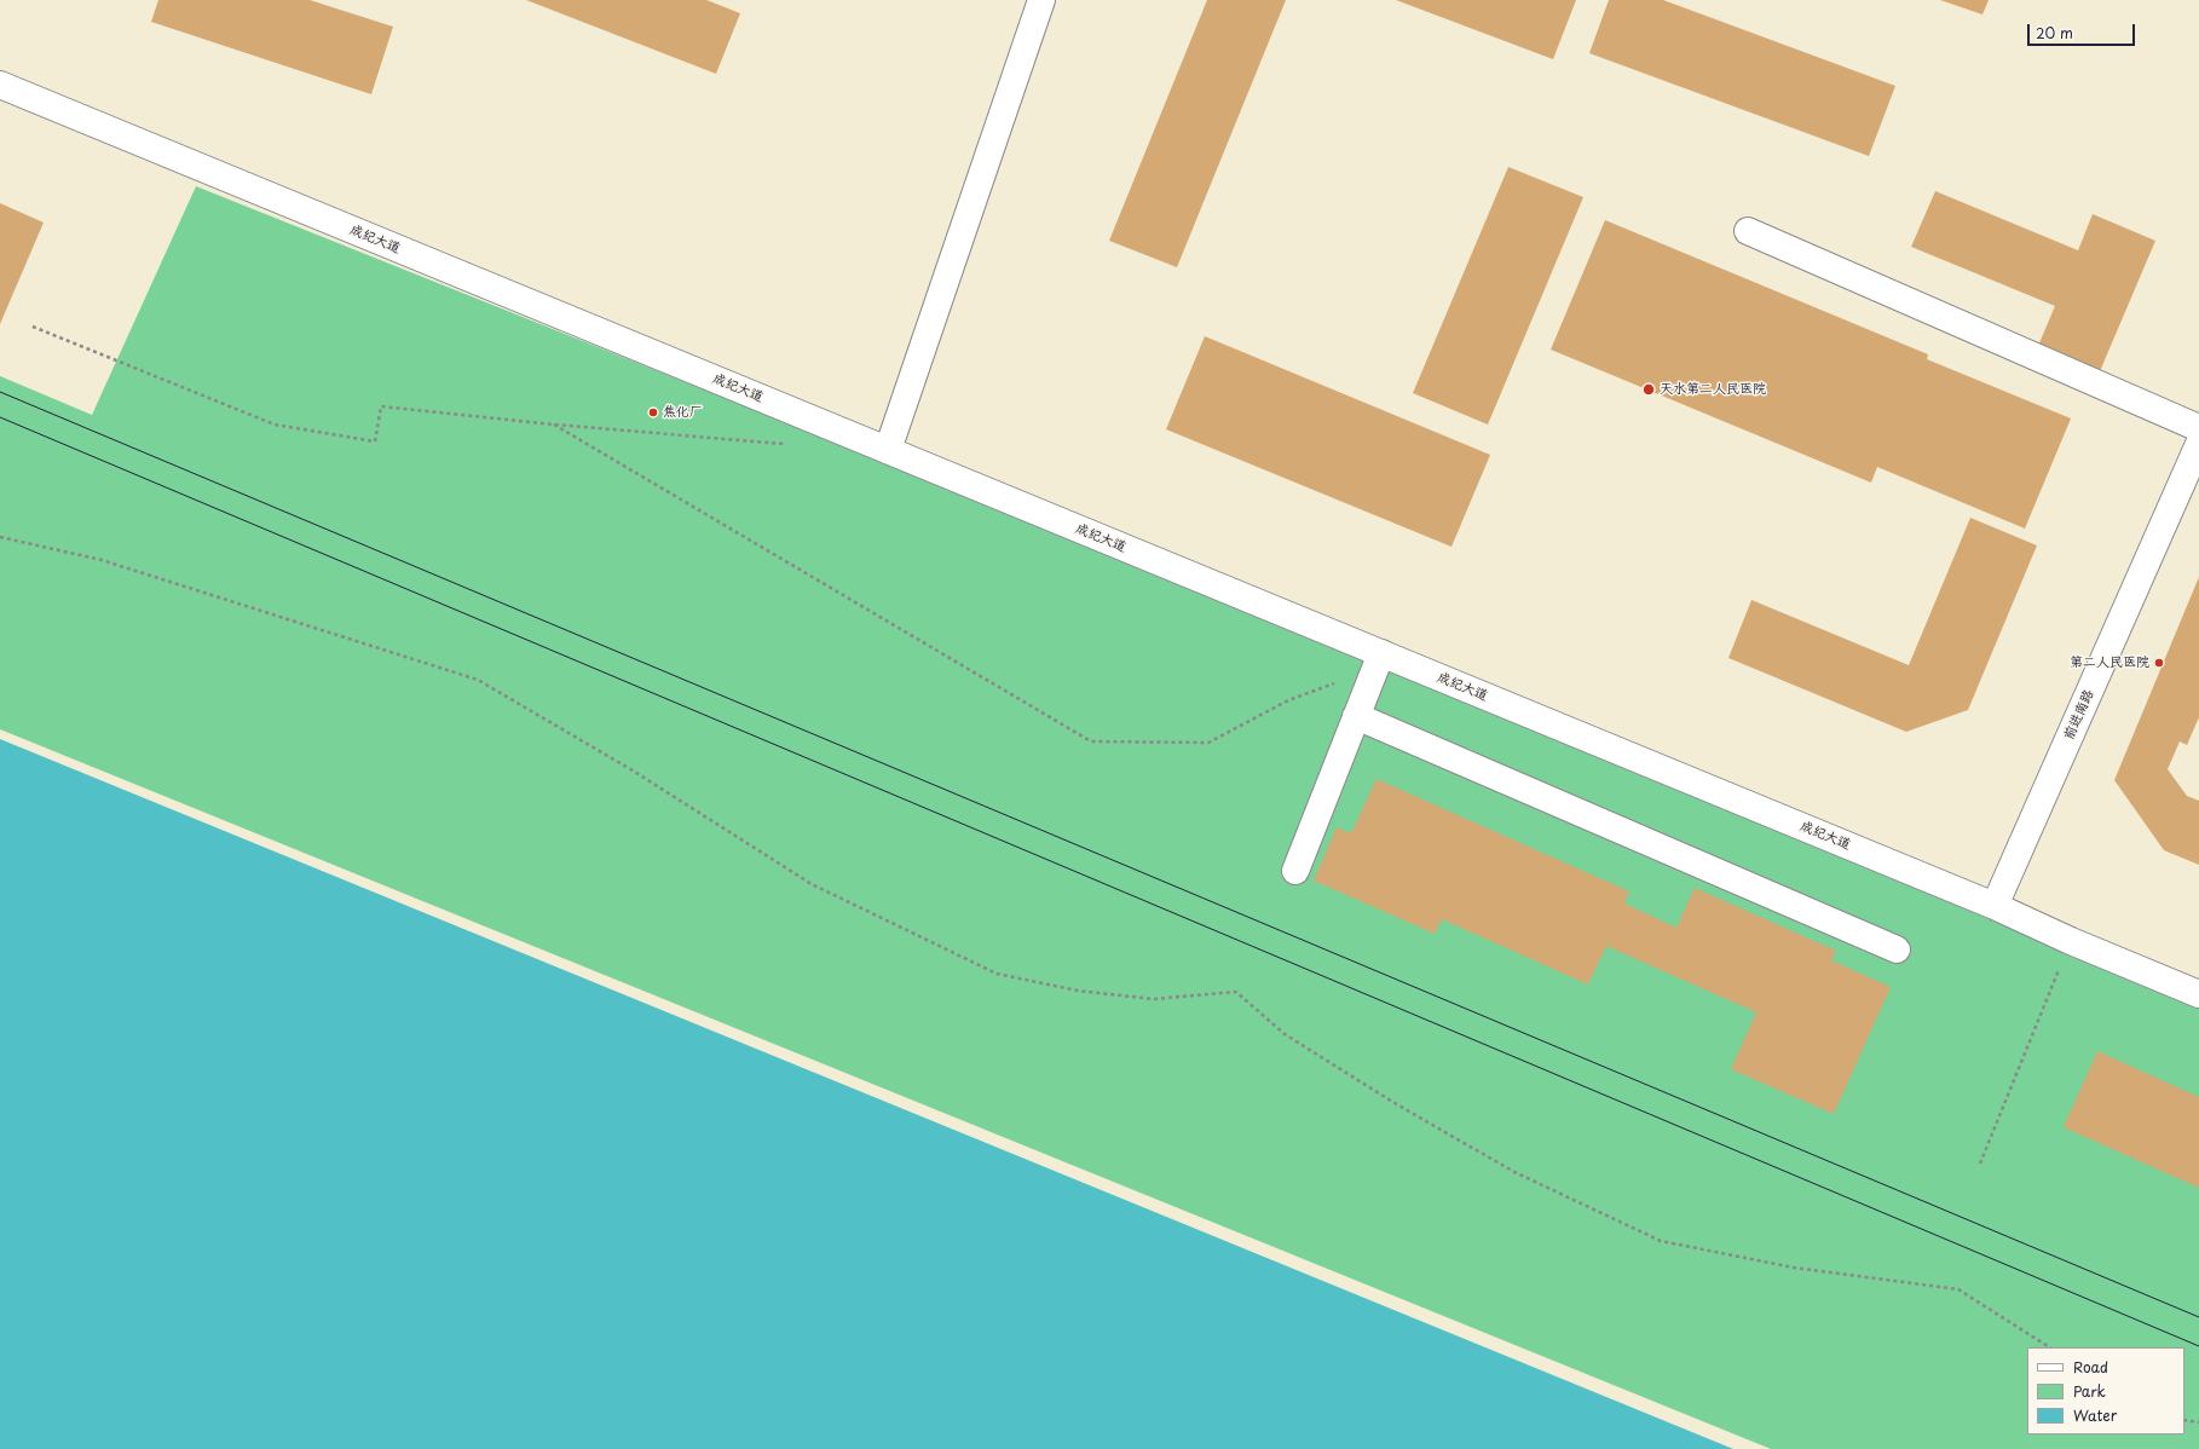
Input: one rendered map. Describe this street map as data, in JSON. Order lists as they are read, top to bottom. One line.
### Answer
{"streets":{"main road":["成纪大道","前进南路"]},"crossings":[["成纪大道","前进南路"]],"places":["天水第二人民医院","焦化厂","第二人民医院"],"legend":["Road","Park","Water"],"scale_bar":"20 m"}
